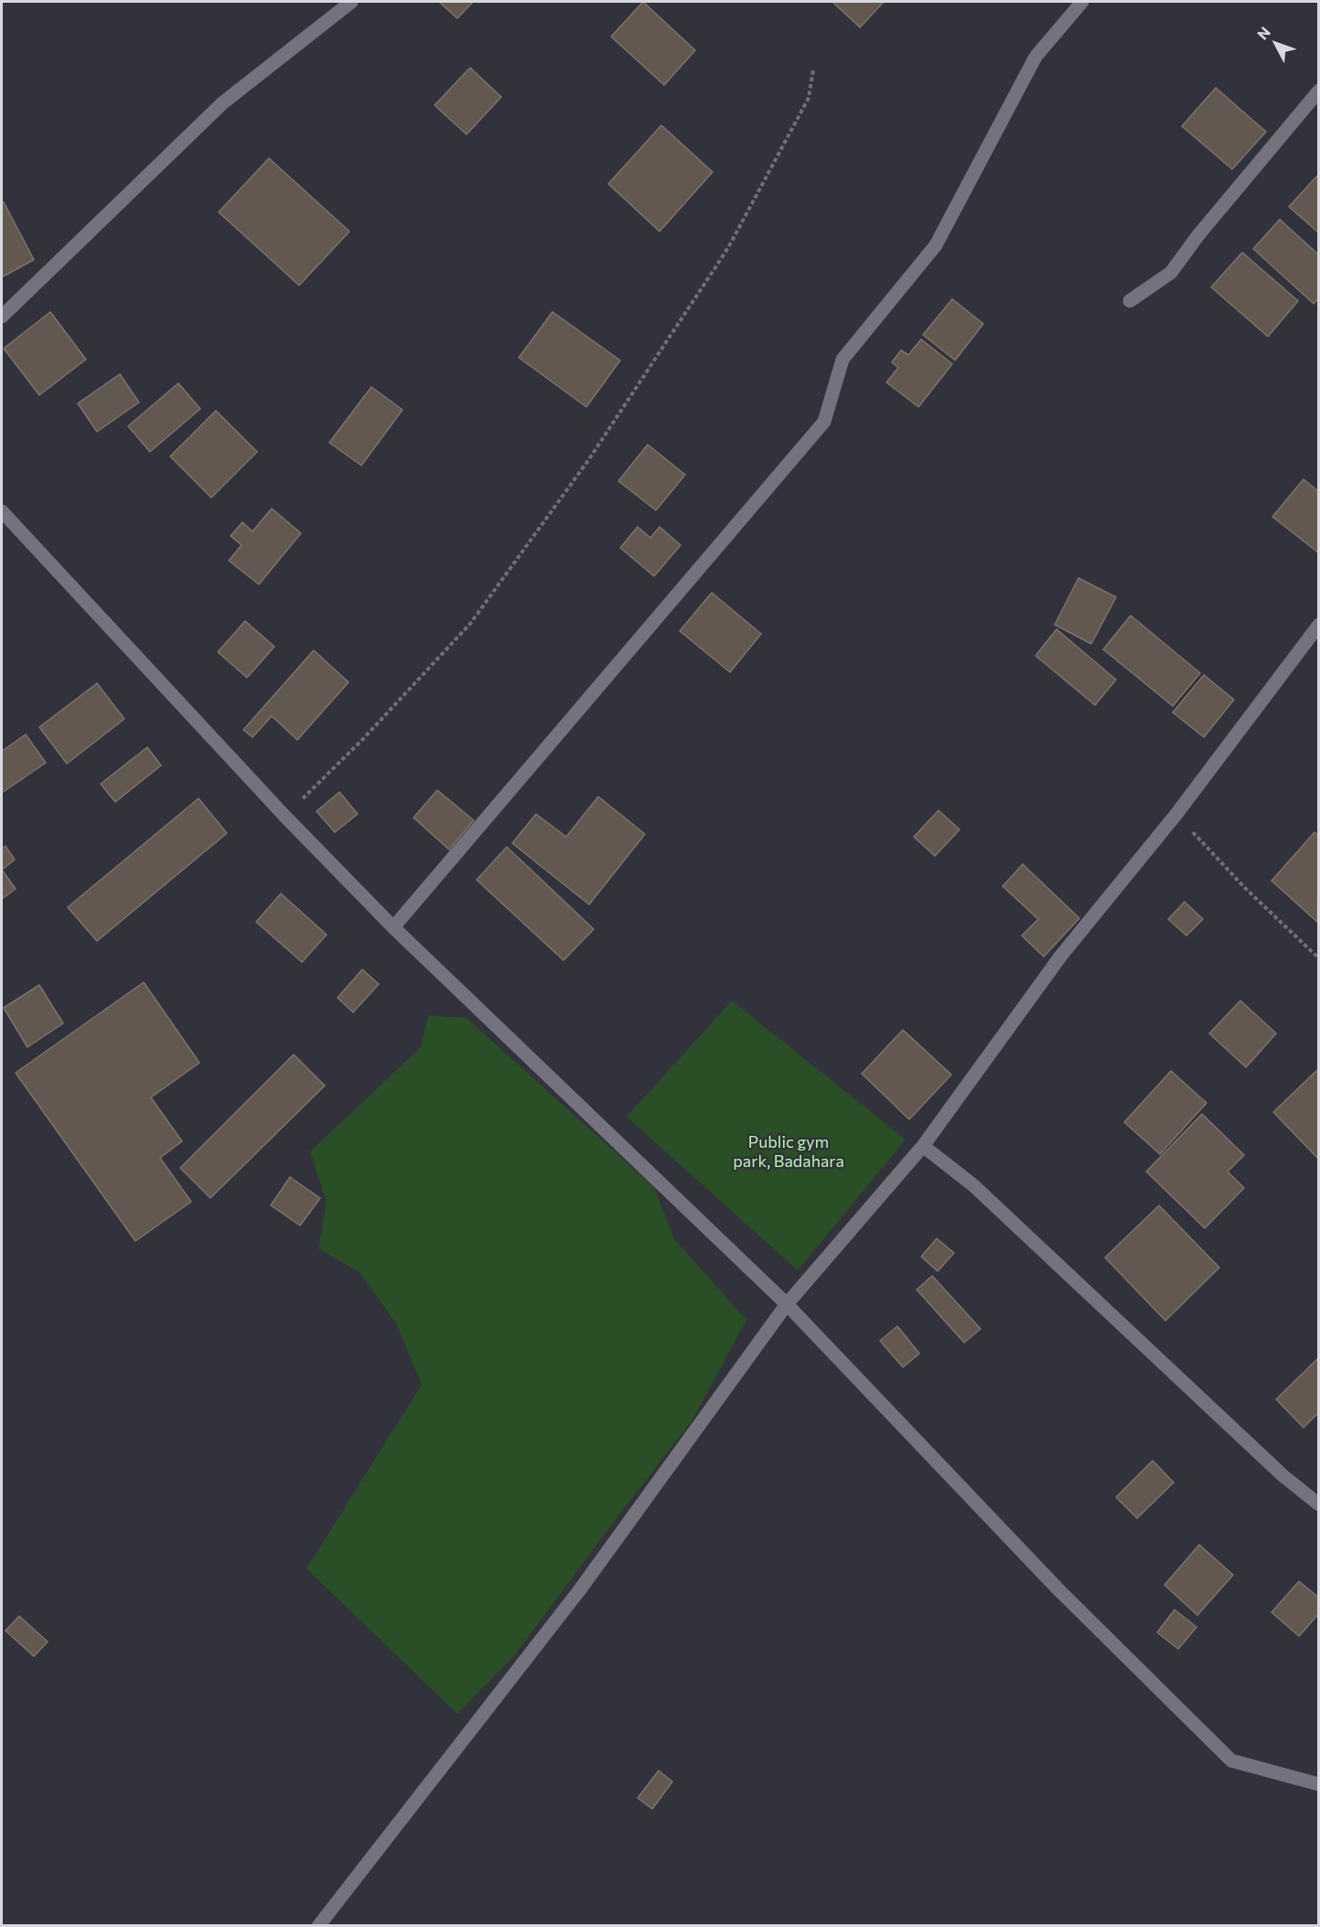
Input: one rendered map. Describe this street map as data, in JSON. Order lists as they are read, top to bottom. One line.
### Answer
{"parks":["Public gym park, Badahara"],"north":"top left"}
